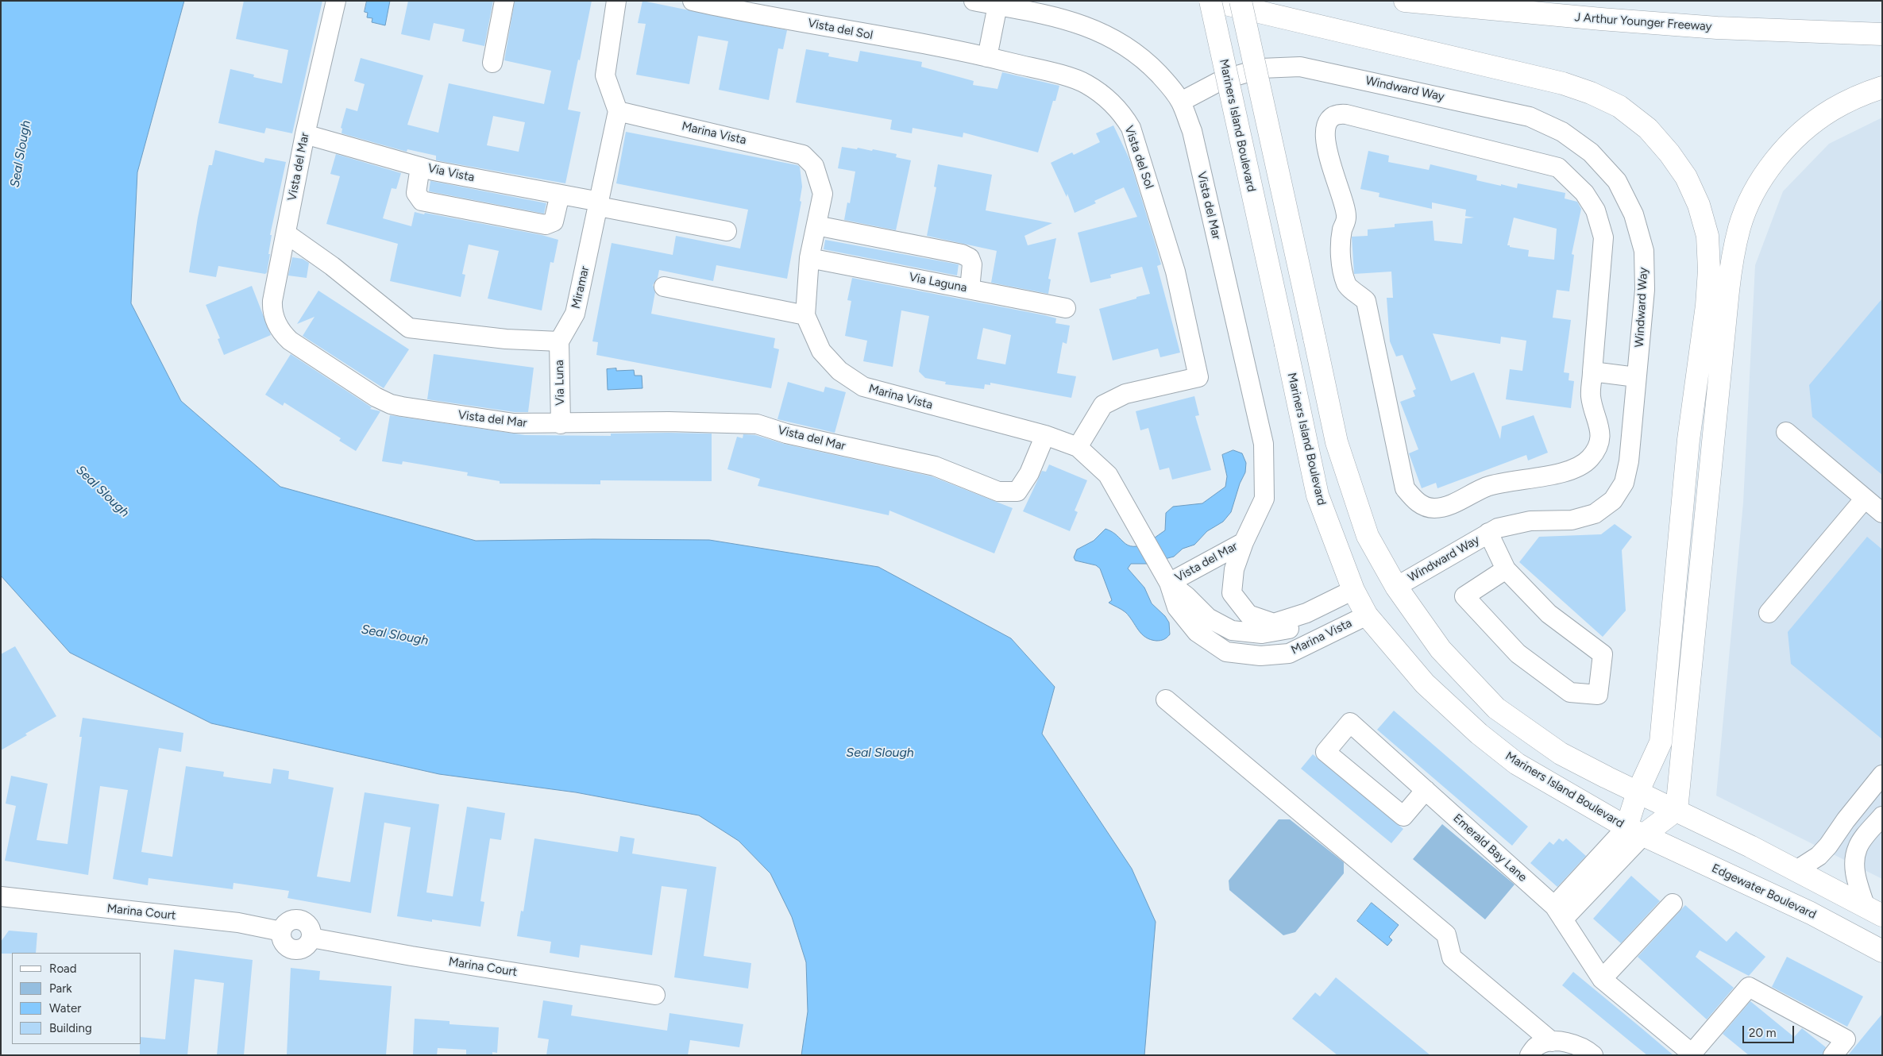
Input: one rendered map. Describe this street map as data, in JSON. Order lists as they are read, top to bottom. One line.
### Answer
{"streets":{"main road":["J Arthur Younger Freeway","Mariners Island Boulevard","Edgewater Boulevard"],"street":["Vista del Sol","Windward Way","Marina Vista","Vista del Mar","Via Vista","Via Laguna","Miramar","Via Luna","Emerald Bay Lane","Marina Court"]},"crossings":[["Vista del Sol","Marina Vista"],["Windward Way","Vista del Mar"],["Mariners Island Boulevard","Marina Vista"],["Mariners Island Boulevard","Vista del Mar"],["Mariners Island Boulevard","Edgewater Boulevard"],["Marina Vista","Vista del Mar"],["Marina Vista","Via Laguna"],["Marina Vista","Miramar"],["Vista del Mar","Via Vista"],["Vista del Mar","Via Luna"],["Via Vista","Miramar"],["Miramar","Via Luna"]],"water":["Seal Slough"],"legend":["Road","Park","Water","Building"],"scale_bar":"20 m"}
